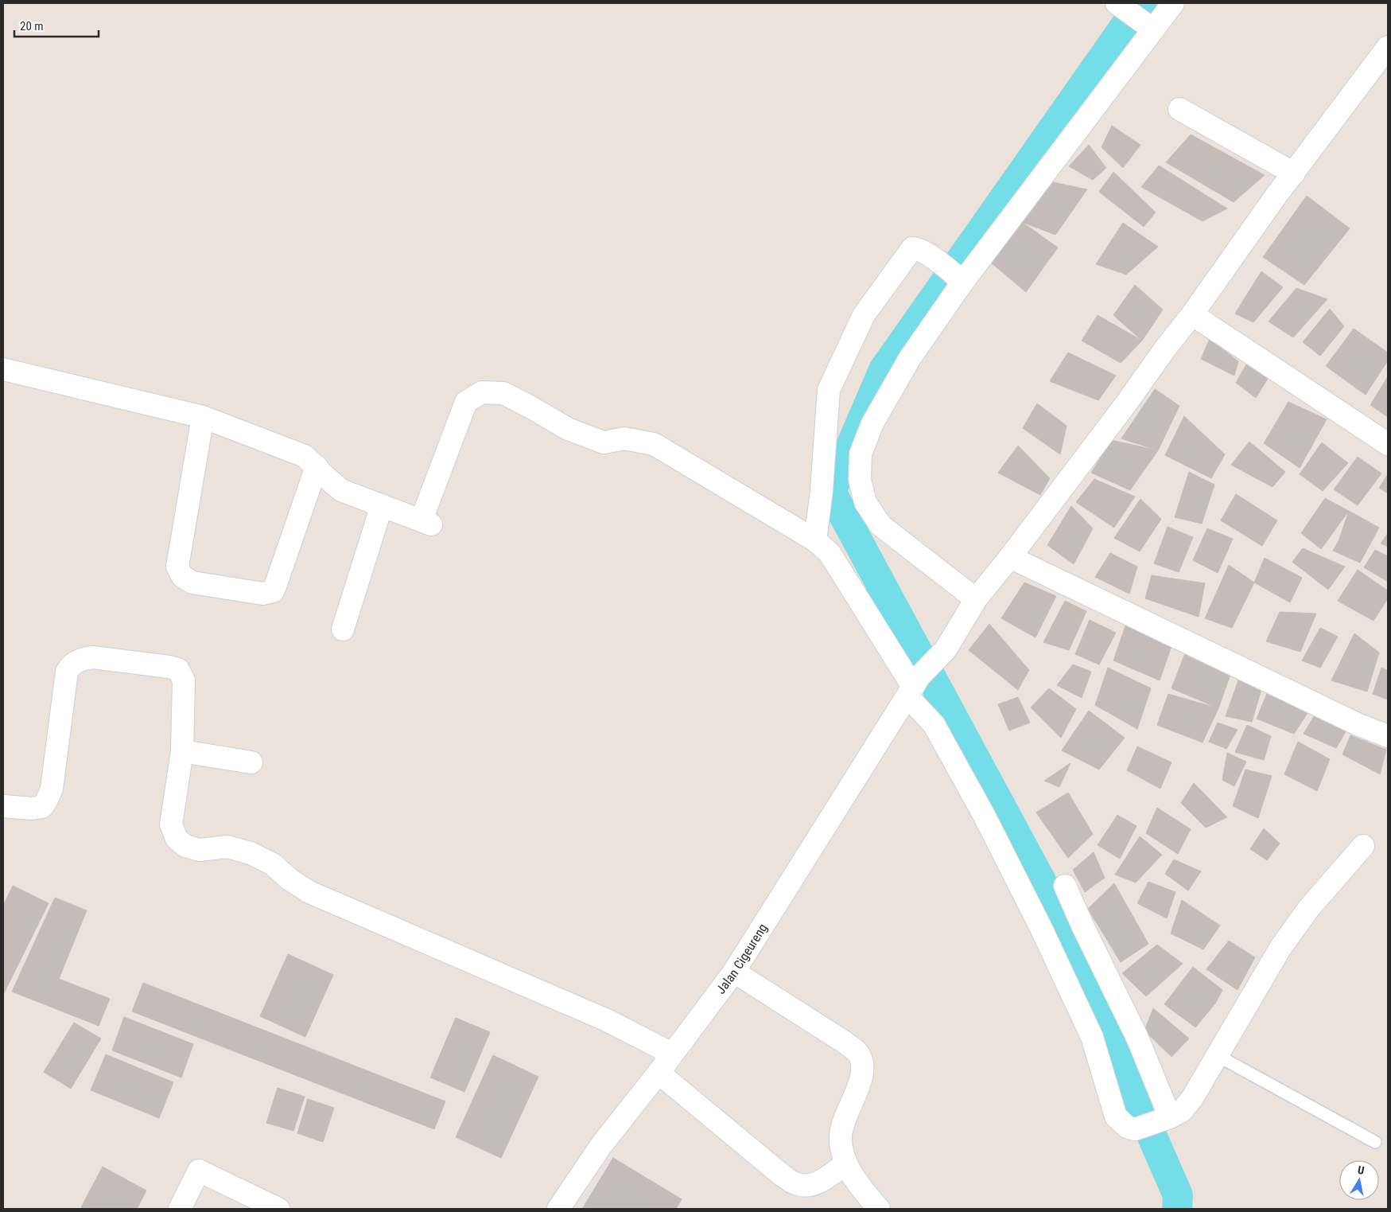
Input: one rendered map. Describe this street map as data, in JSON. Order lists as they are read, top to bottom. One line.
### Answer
{"streets":{"street":["Jalan Cigeureng"]},"scale_bar":"20 m","north":"top"}
